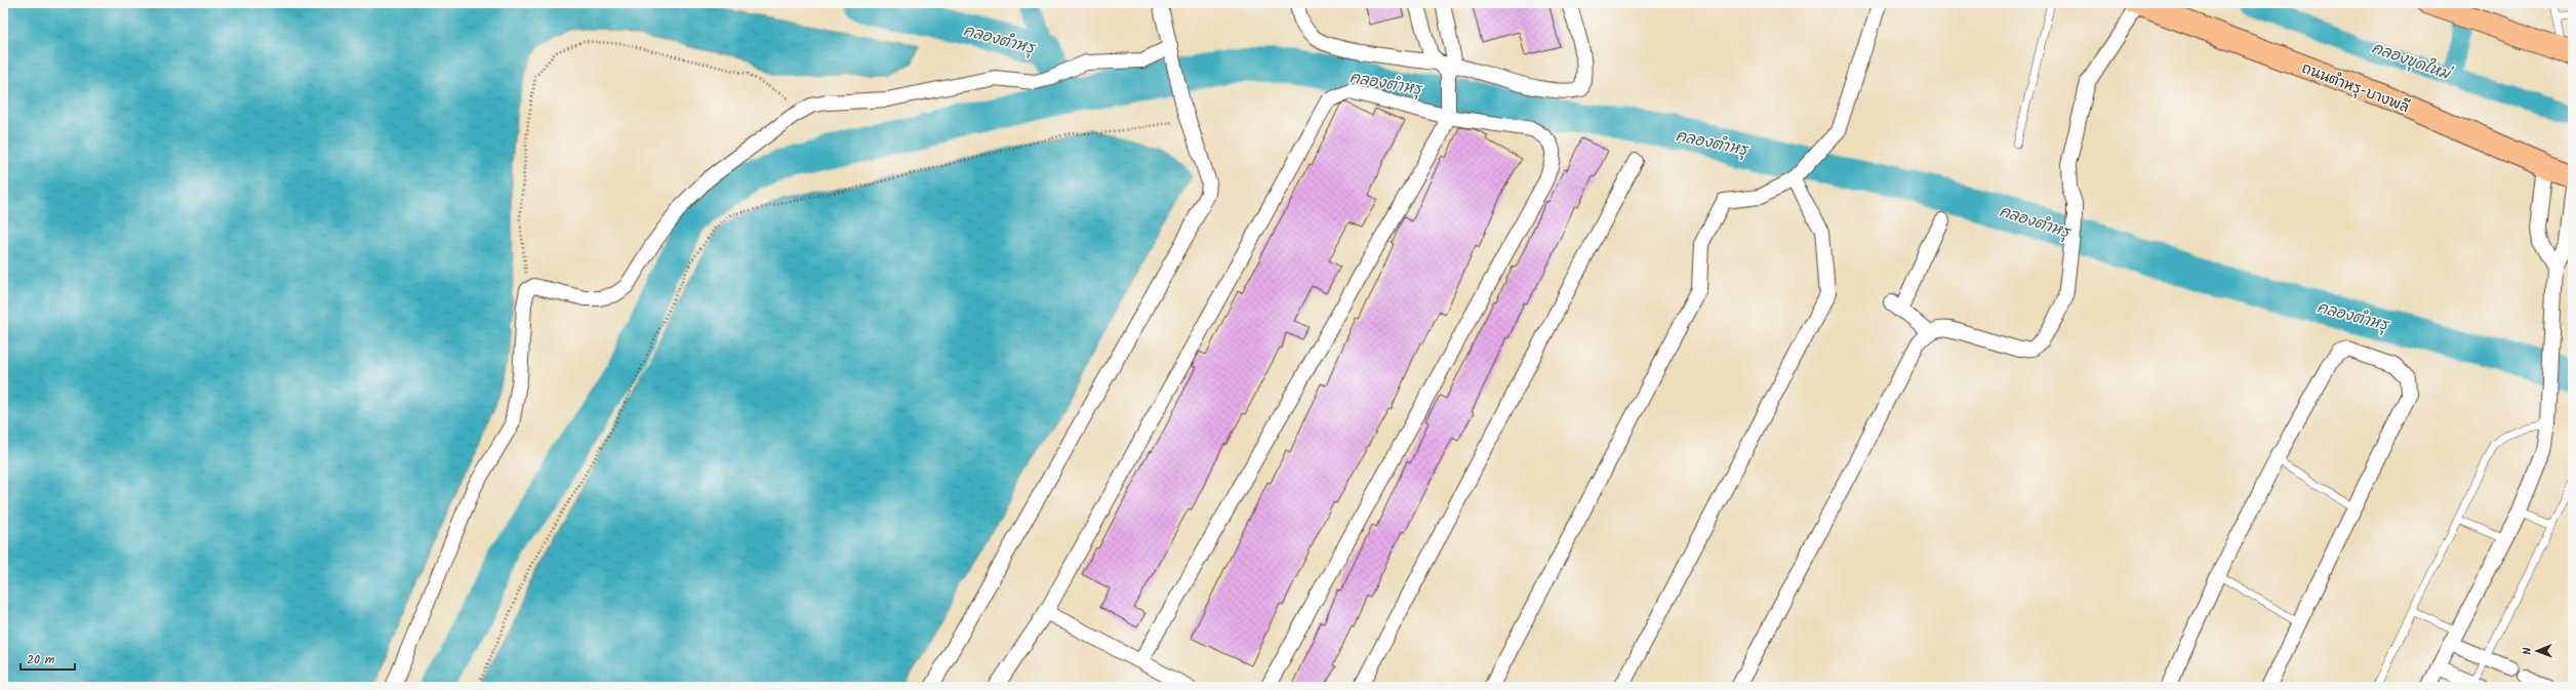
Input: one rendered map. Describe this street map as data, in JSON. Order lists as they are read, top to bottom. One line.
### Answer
{"streets":{"main road":["ถนนตำหรุ-บางพลี"]},"water":["คลองตำหรุ","คลองขุดใหม่"],"scale_bar":"20 m","north":"left"}
